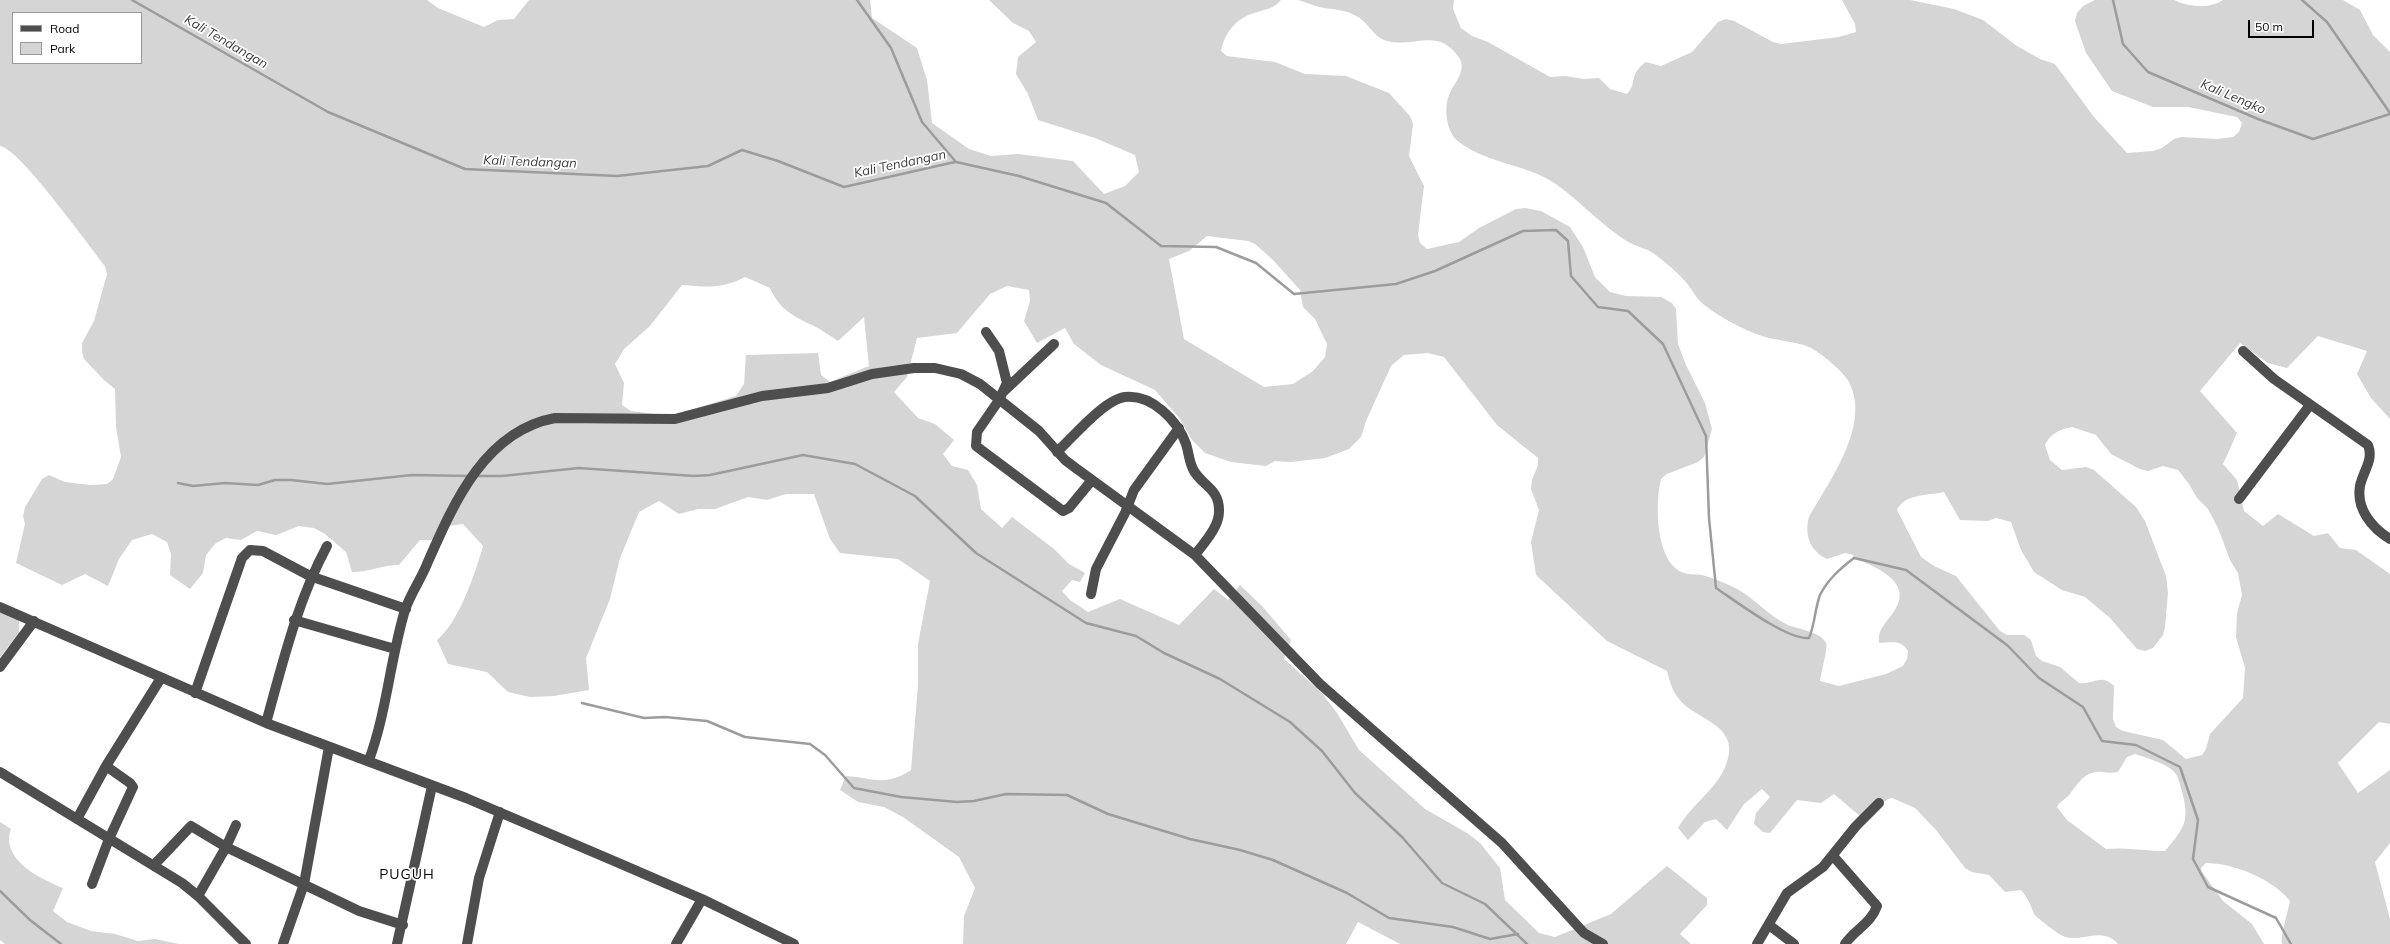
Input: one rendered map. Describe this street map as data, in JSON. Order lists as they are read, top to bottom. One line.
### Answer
{"districts":["PUGUH"],"water":["Kali Tendangan","Kali Lengko"],"legend":["Road","Park"],"scale_bar":"50 m"}
